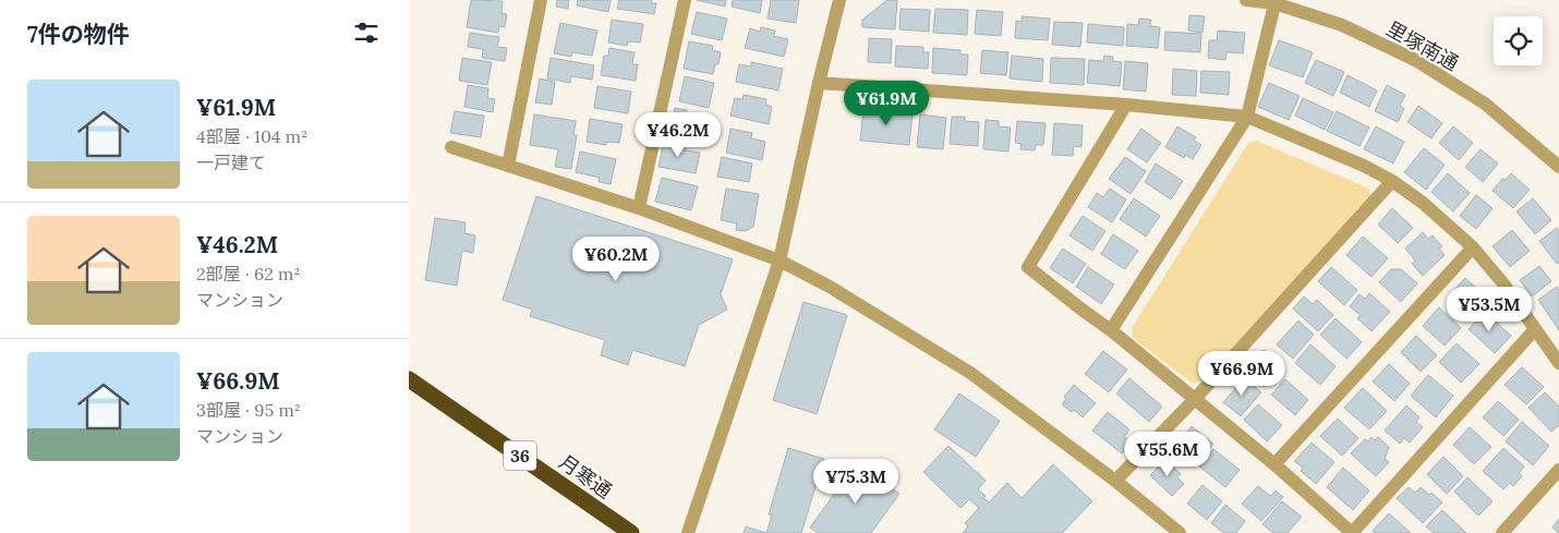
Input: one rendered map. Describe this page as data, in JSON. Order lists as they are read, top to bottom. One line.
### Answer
{"streets":{"highway":["36","月寒通"],"street":["里塚南通"]},"page":{"heading":"7件の物件","list":[{"name":"¥61.9M","note":"4部屋 · 104 m² · 一戸建て"},{"name":"¥46.2M","note":"2部屋 · 62 m² · マンション"},{"name":"¥66.9M","note":"3部屋 · 95 m² · マンション"}],"price":["¥61.9M","¥46.2M","¥60.2M","¥53.5M","¥66.9M","¥55.6M","¥75.3M"]}}
